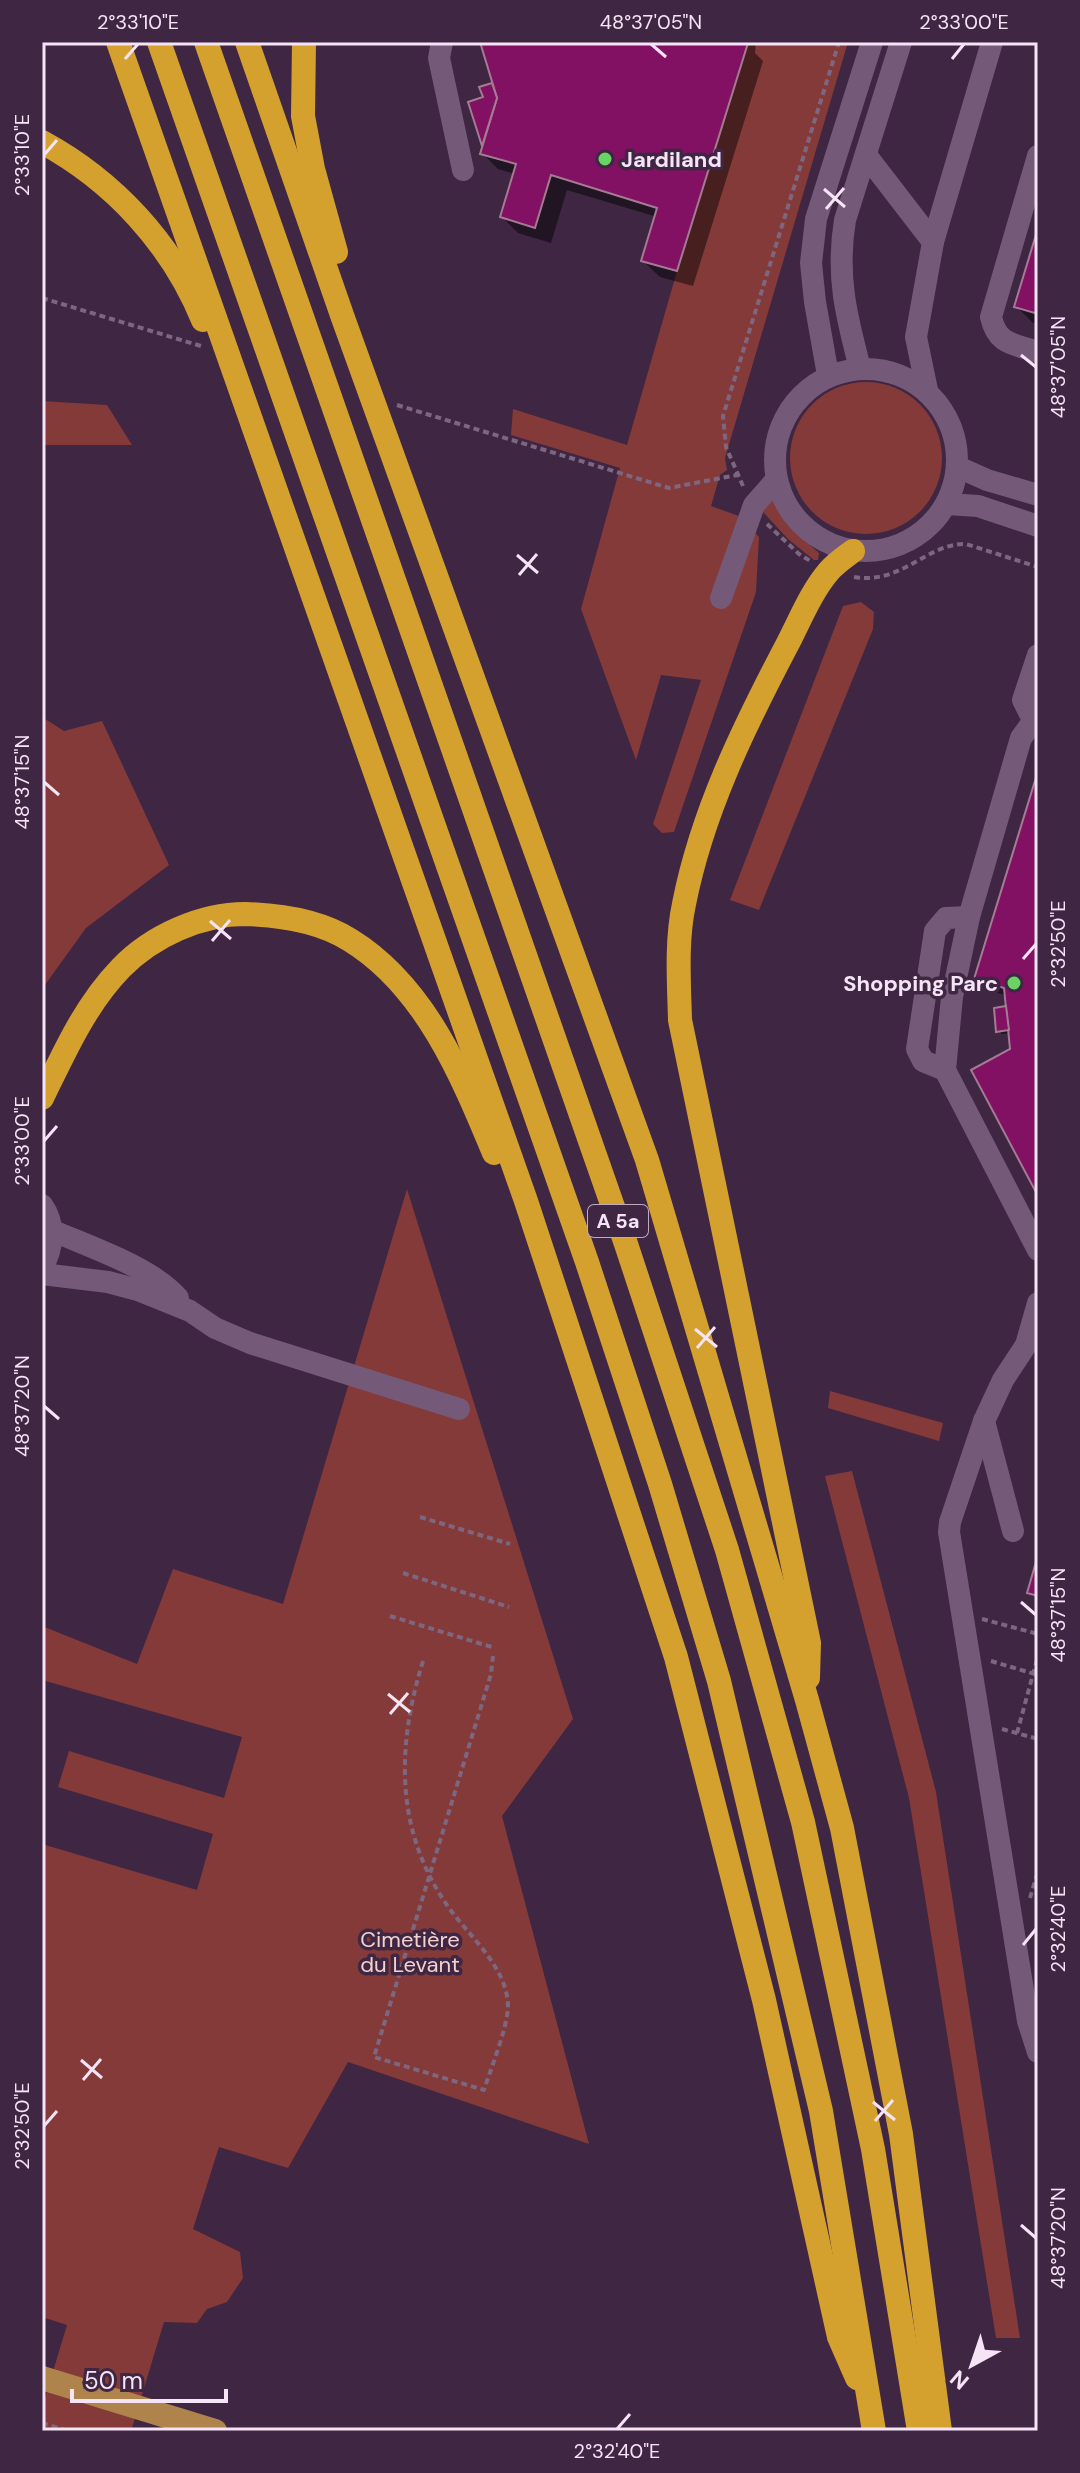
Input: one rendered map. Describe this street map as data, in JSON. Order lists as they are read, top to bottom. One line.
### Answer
{"streets":{"highway":["A 5a"]},"parks":["Cimetière du Levant"],"places":["Jardiland","Shopping Parc"],"scale_bar":"50 m","north":"bottom left","coordinates":["2°33'10\"E","48°37'05\"N","2°33'00\"E","48°37'15\"N","2°32'50\"E","48°37'20\"N","2°32'40\"E"]}
